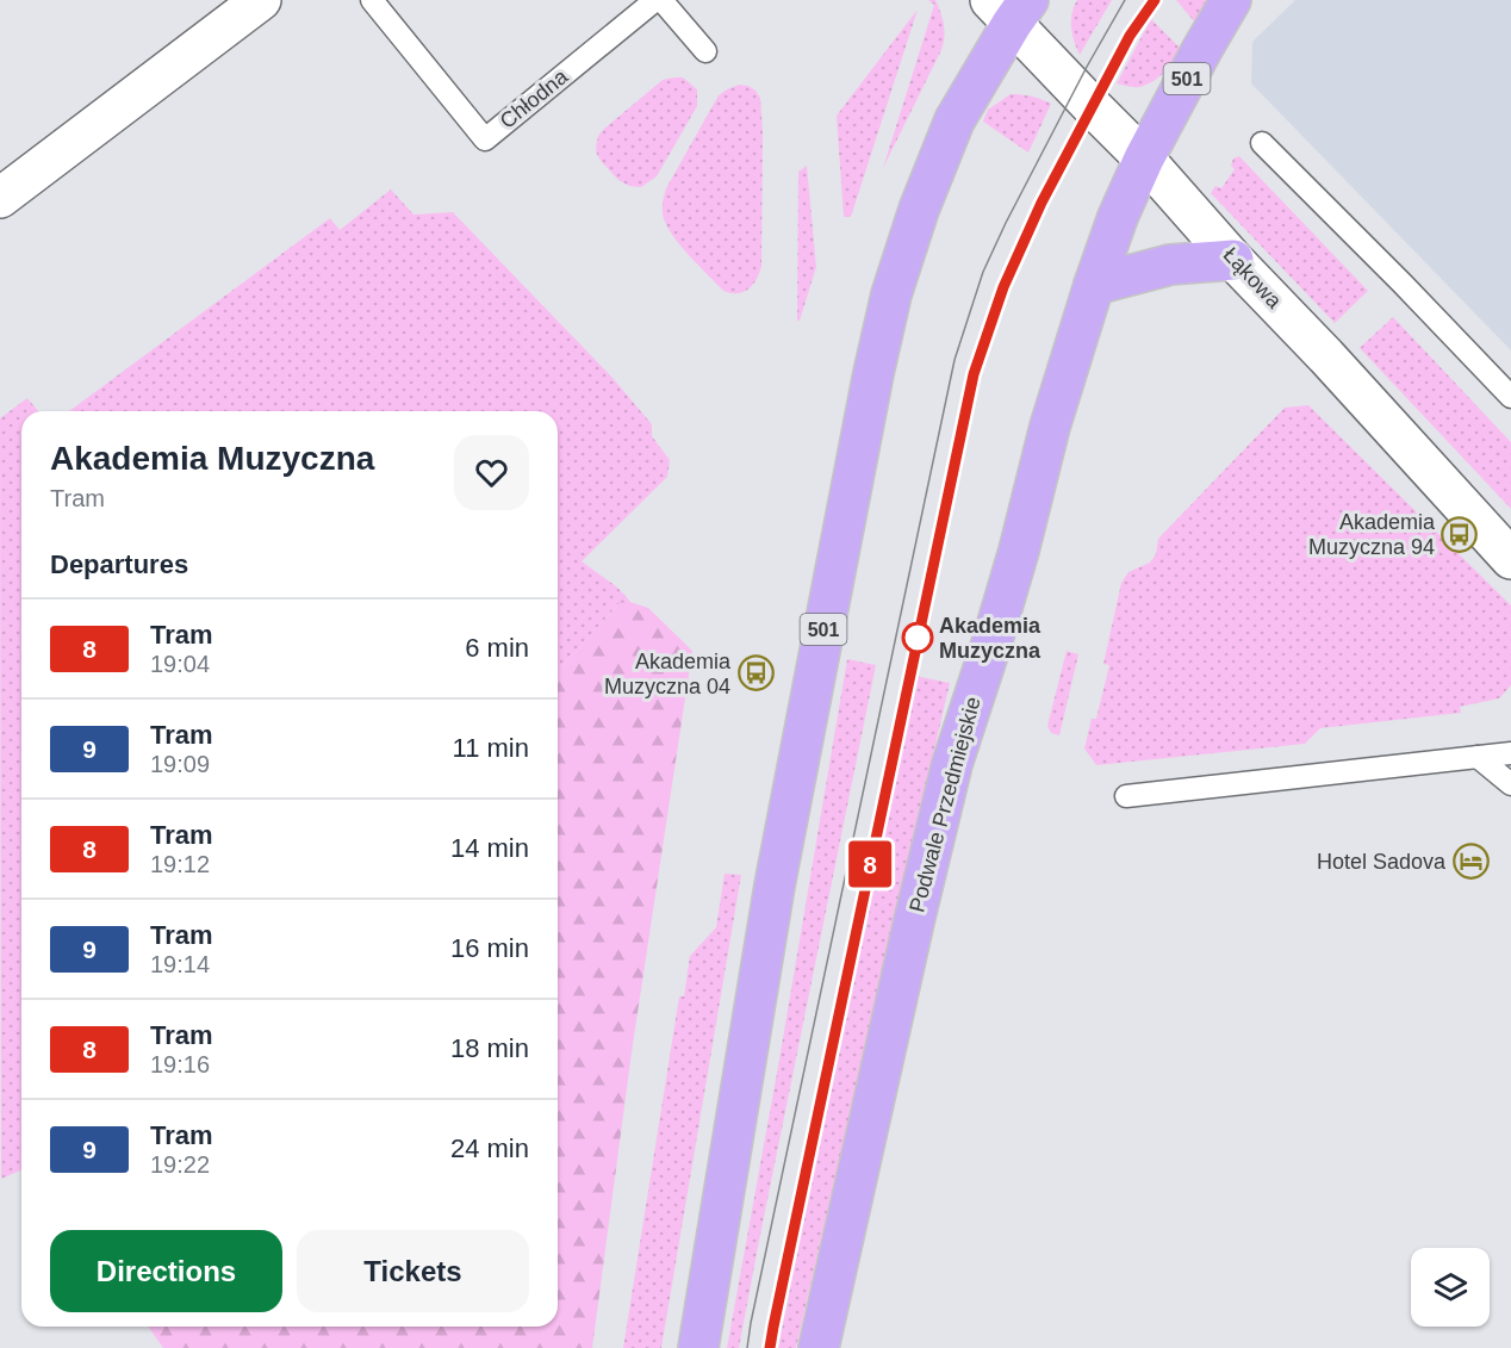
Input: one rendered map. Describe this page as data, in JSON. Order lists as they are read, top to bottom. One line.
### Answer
{"streets":{"main road":["501","Podwale Przedmiejskie"],"street":["Łąkowa"],"lane":["Chłodna"]},"crossings":[["501","Łąkowa"],["Łąkowa","Podwale Przedmiejskie"]],"places":{"bus stop":["Akademia Muzyczna 94","Akademia Muzyczna 04"],"other":["Akademia Muzyczna"],"hotel":["Hotel Sadova"]},"lines":["tram line 8"],"page":{"on_map":"8","heading":[["Akademia Muzyczna","Tram"],"Departures"],"list":[{"mark":"8","name":"Tram","note":"19:04","value":"6 min"},{"mark":"9","name":"Tram","note":"19:09","value":"11 min"},{"mark":"8","name":"Tram","note":"19:12","value":"14 min"},{"mark":"9","name":"Tram","note":"19:14","value":"16 min"},{"mark":"8","name":"Tram","note":"19:16","value":"18 min"},{"mark":"9","name":"Tram","note":"19:22","value":"24 min"}],"buttons":["Directions","Tickets"]}}
